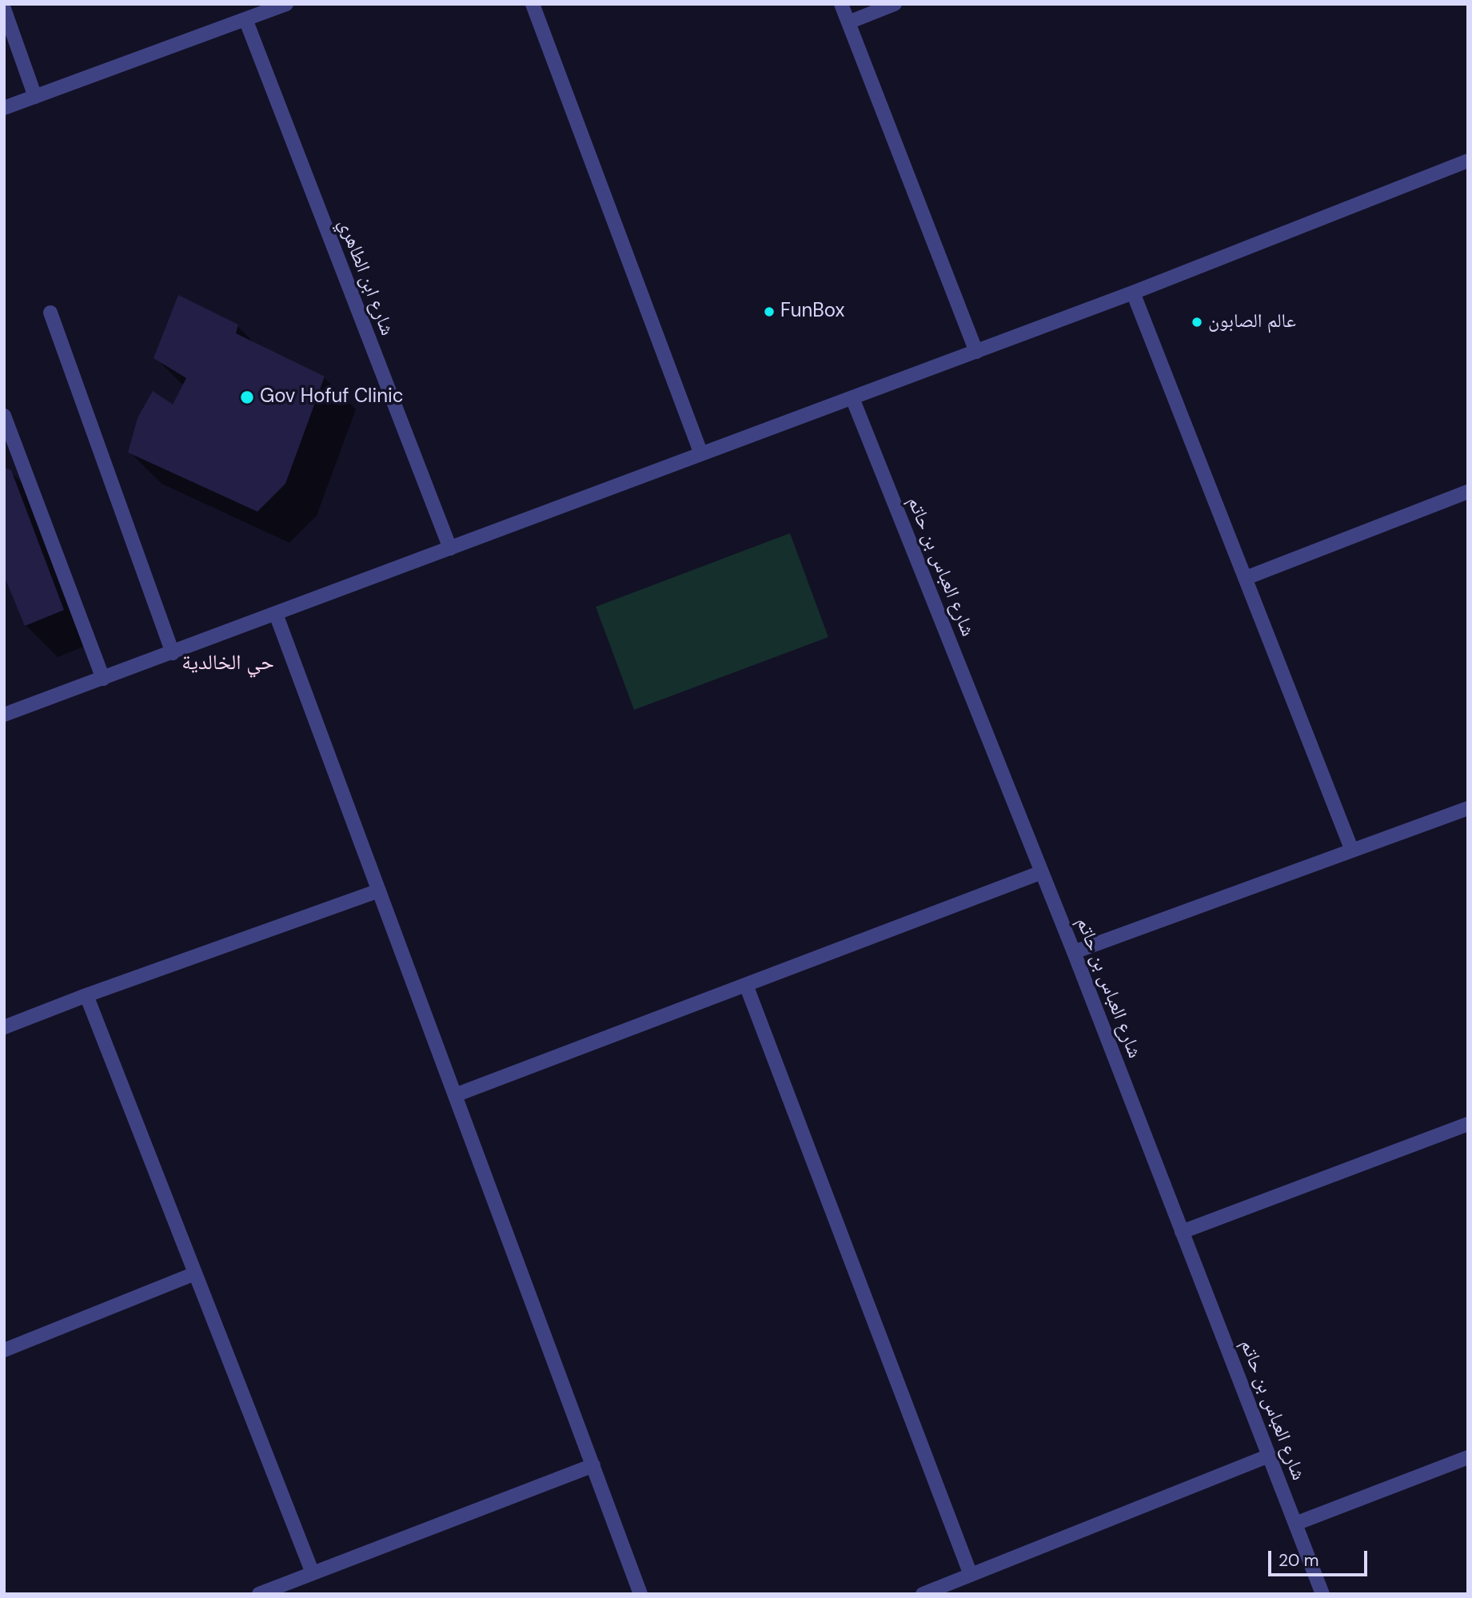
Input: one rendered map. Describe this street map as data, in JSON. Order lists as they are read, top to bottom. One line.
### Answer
{"streets":{"street":["شارع ابن الطاهري","شارع العباس بن حاتم"]},"districts":["حي الخالدية"],"places":["FunBox","عالم الصابون","Gov Hofuf Clinic"],"scale_bar":"20 m"}
